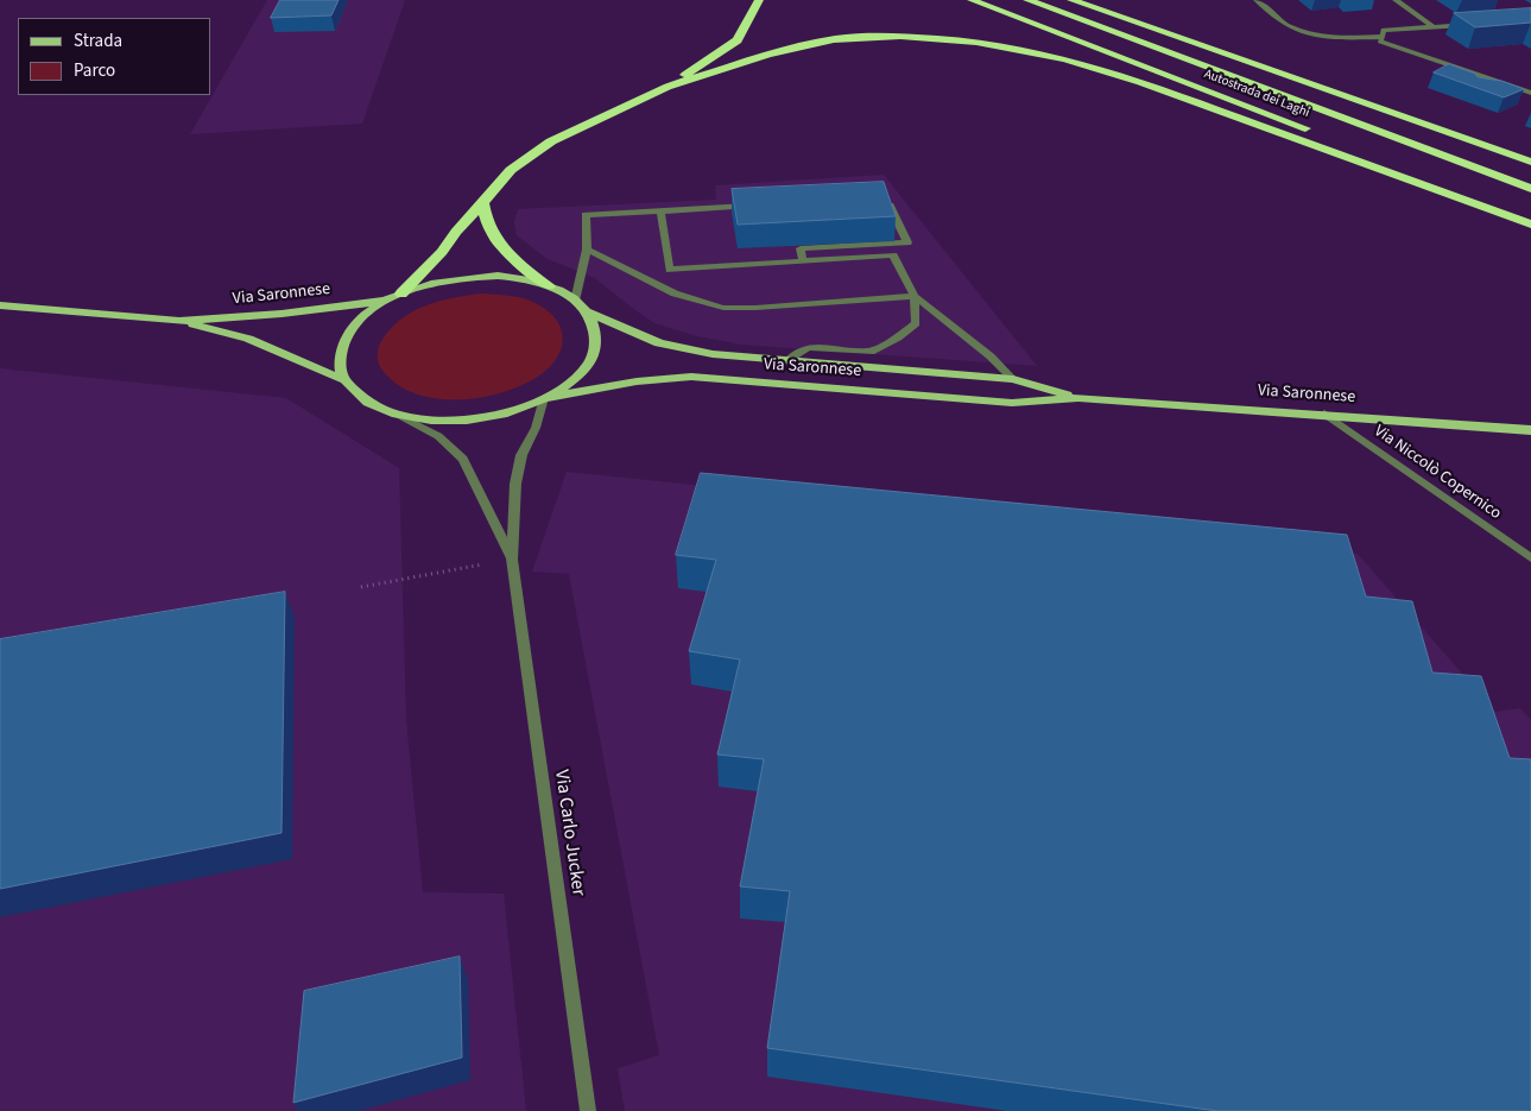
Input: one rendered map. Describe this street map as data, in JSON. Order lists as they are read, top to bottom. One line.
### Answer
{"streets":{"highway":["Autostrada dei Laghi"],"main road":["Via Saronnese"],"street":["Via Niccolò Copernico","Via Carlo Jucker"]},"crossings":[["Via Saronnese","Via Niccolò Copernico"],["Via Saronnese","Via Carlo Jucker"]],"legend":["Strada","Parco"]}
